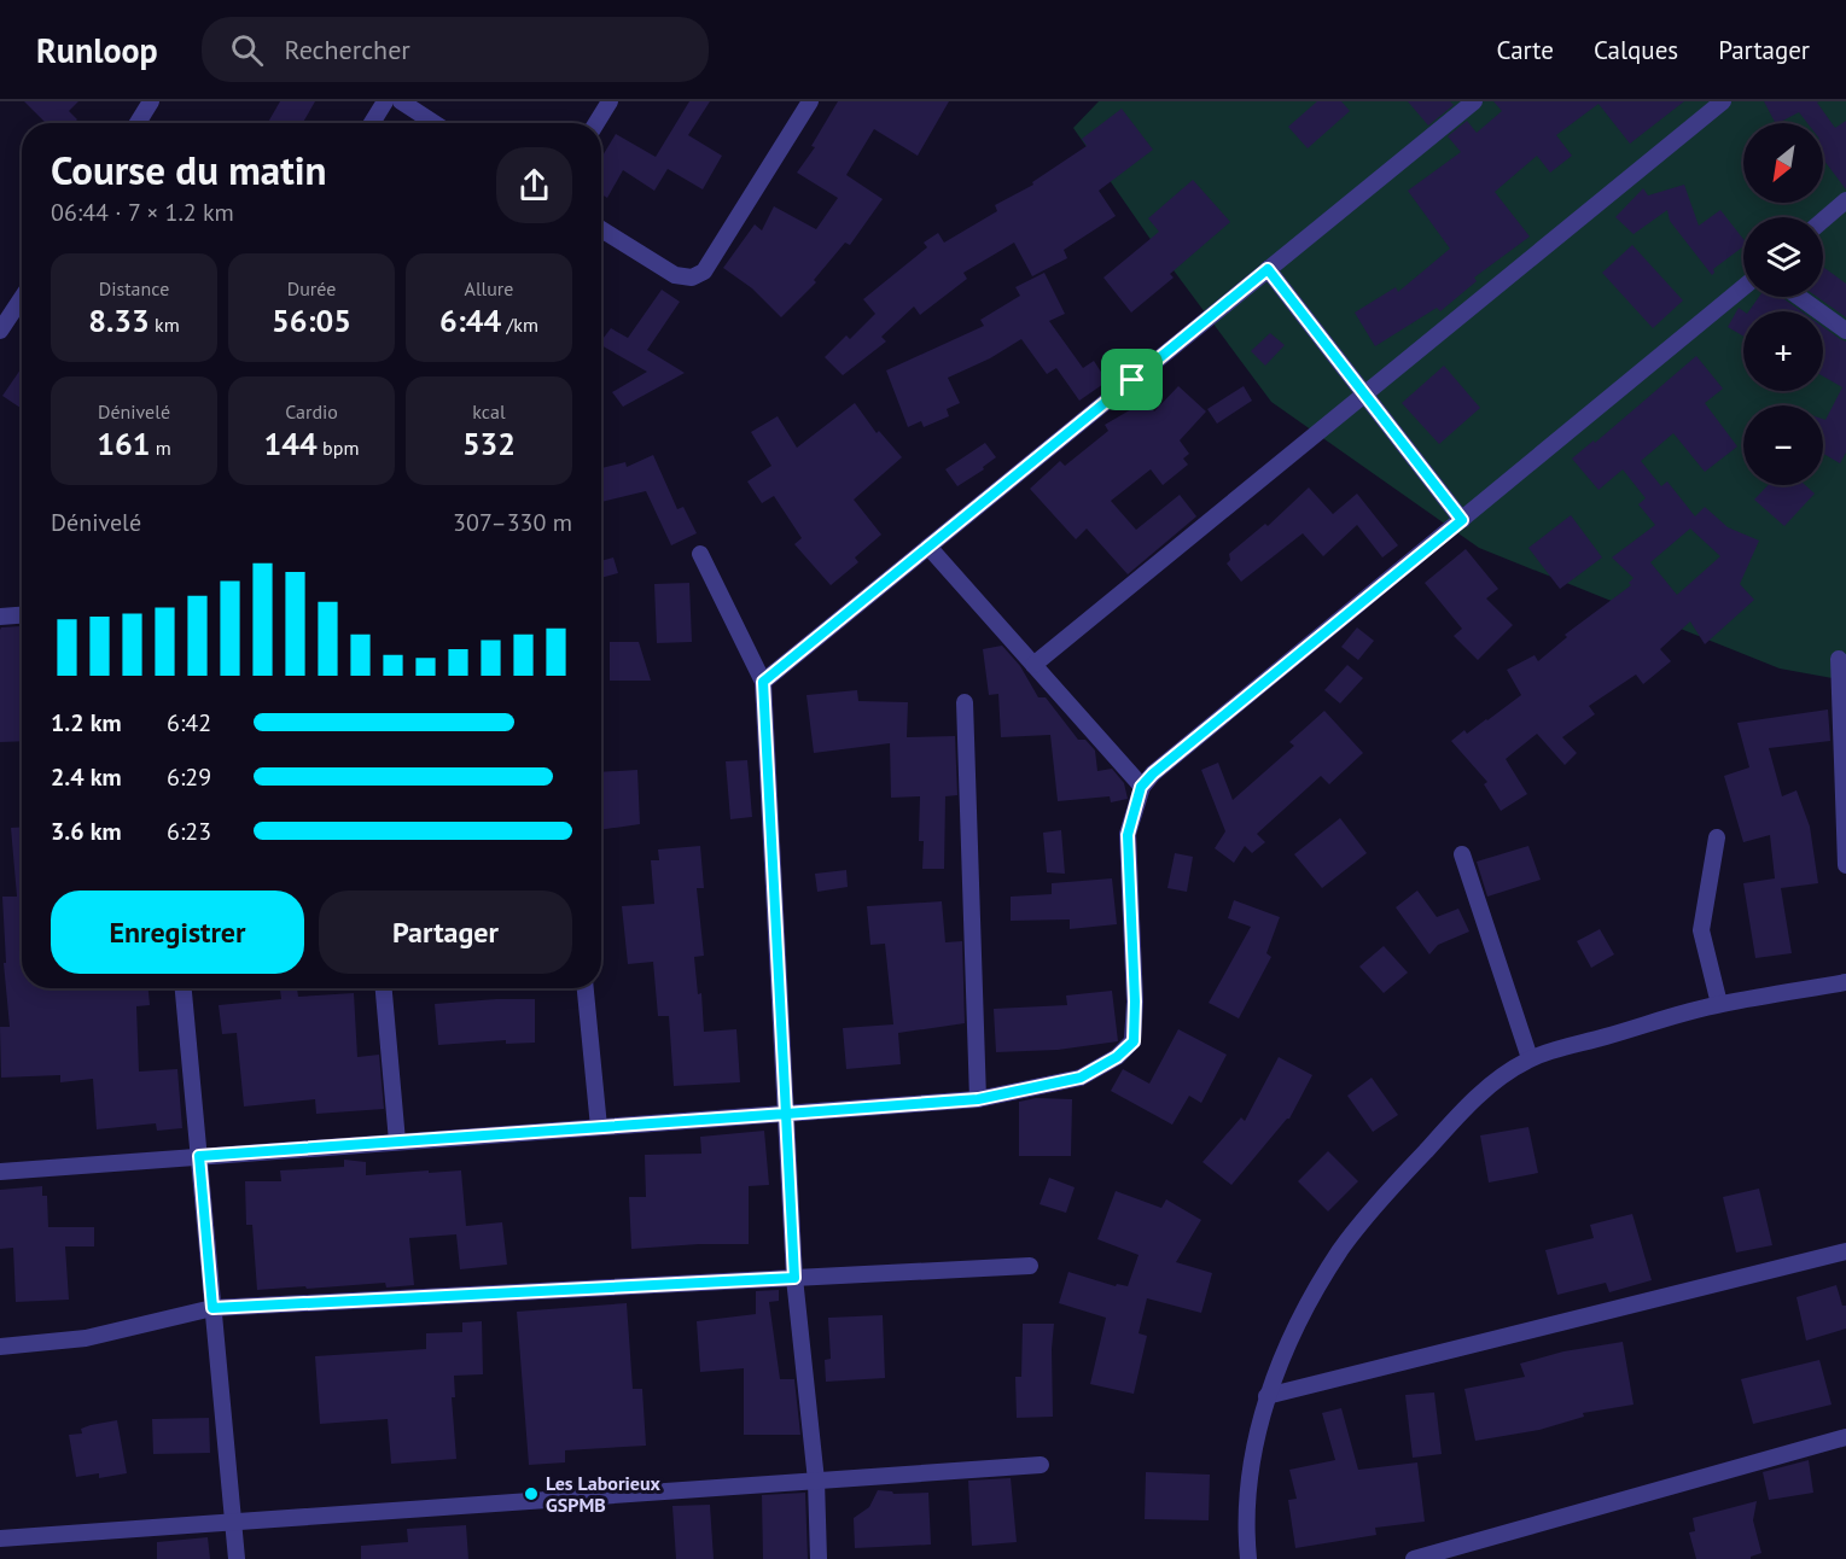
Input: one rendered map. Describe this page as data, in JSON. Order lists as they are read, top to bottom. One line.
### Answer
{"places":["Les Laborieux GSPMB"],"north":"bottom left","page":{"header":"Runloop","search":"Rechercher","nav":["Carte","Calques","Partager"],"map_buttons":["+","−"],"heading":["Course du matin","06:44 · 7 × 1.2 km"],"stats":[["Distance","8.33 km"],["Durée","56:05"],["Allure","6:44 /km"],["Dénivelé","161 m"],["Cardio","144 bpm"],["kcal","532"]],"chart":["Dénivelé","307–330 m"],"list":[{"name":"1.2 km","note":"6:42"},{"name":"2.4 km","note":"6:29"},{"name":"3.6 km","note":"6:23"}],"buttons":["Enregistrer","Partager"]}}
